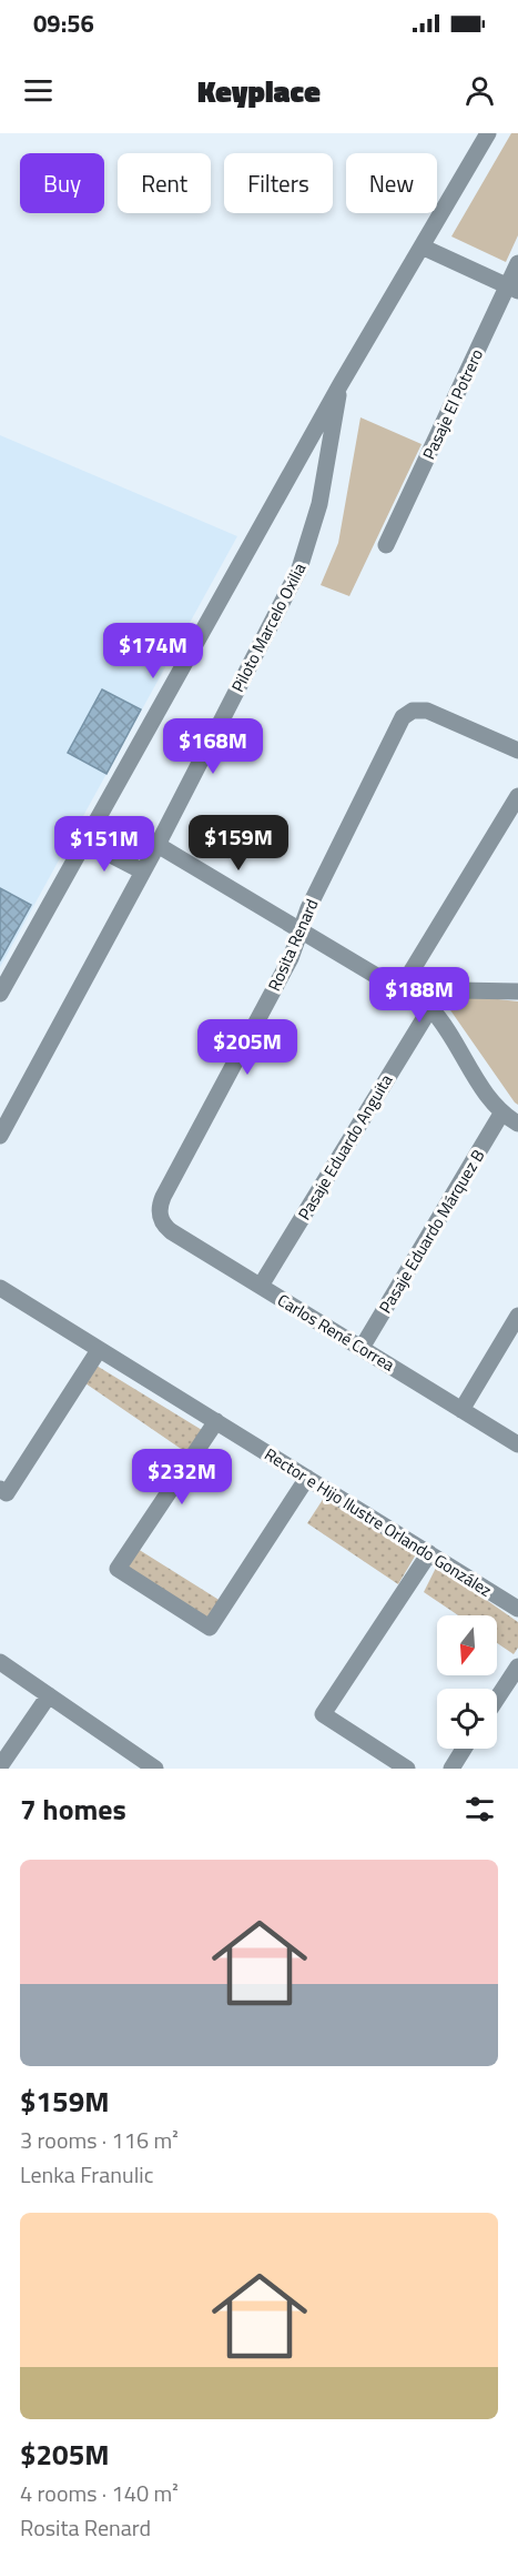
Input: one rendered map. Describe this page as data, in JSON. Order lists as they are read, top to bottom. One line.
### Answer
{"streets":{"street":["Pasaje El Potrero","Piloto Marcelo Oxilia","Rosita Renard","Pasaje Eduardo Anguita","Pasaje Eduardo Márquez B","Carlos René Correa","Rector e Hijo Ilustre Orlando González"]},"crossings":[["Rosita Renard","Carlos René Correa"],["Pasaje Eduardo Anguita","Carlos René Correa"],["Pasaje Eduardo Márquez B","Carlos René Correa"]],"north":"bottom","page":{"status":"09:56","header":"Keyplace","chip":["Buy","Rent","Filters","New"],"price":["$174M","$168M","$159M","$151M","$188M","$205M","$232M"],"heading":"7 homes","list":[{"name":"$159M","note":"3 rooms · 116 m² · Lenka Franulic"},{"name":"$205M","note":"4 rooms · 140 m² · Rosita Renard"}]}}
